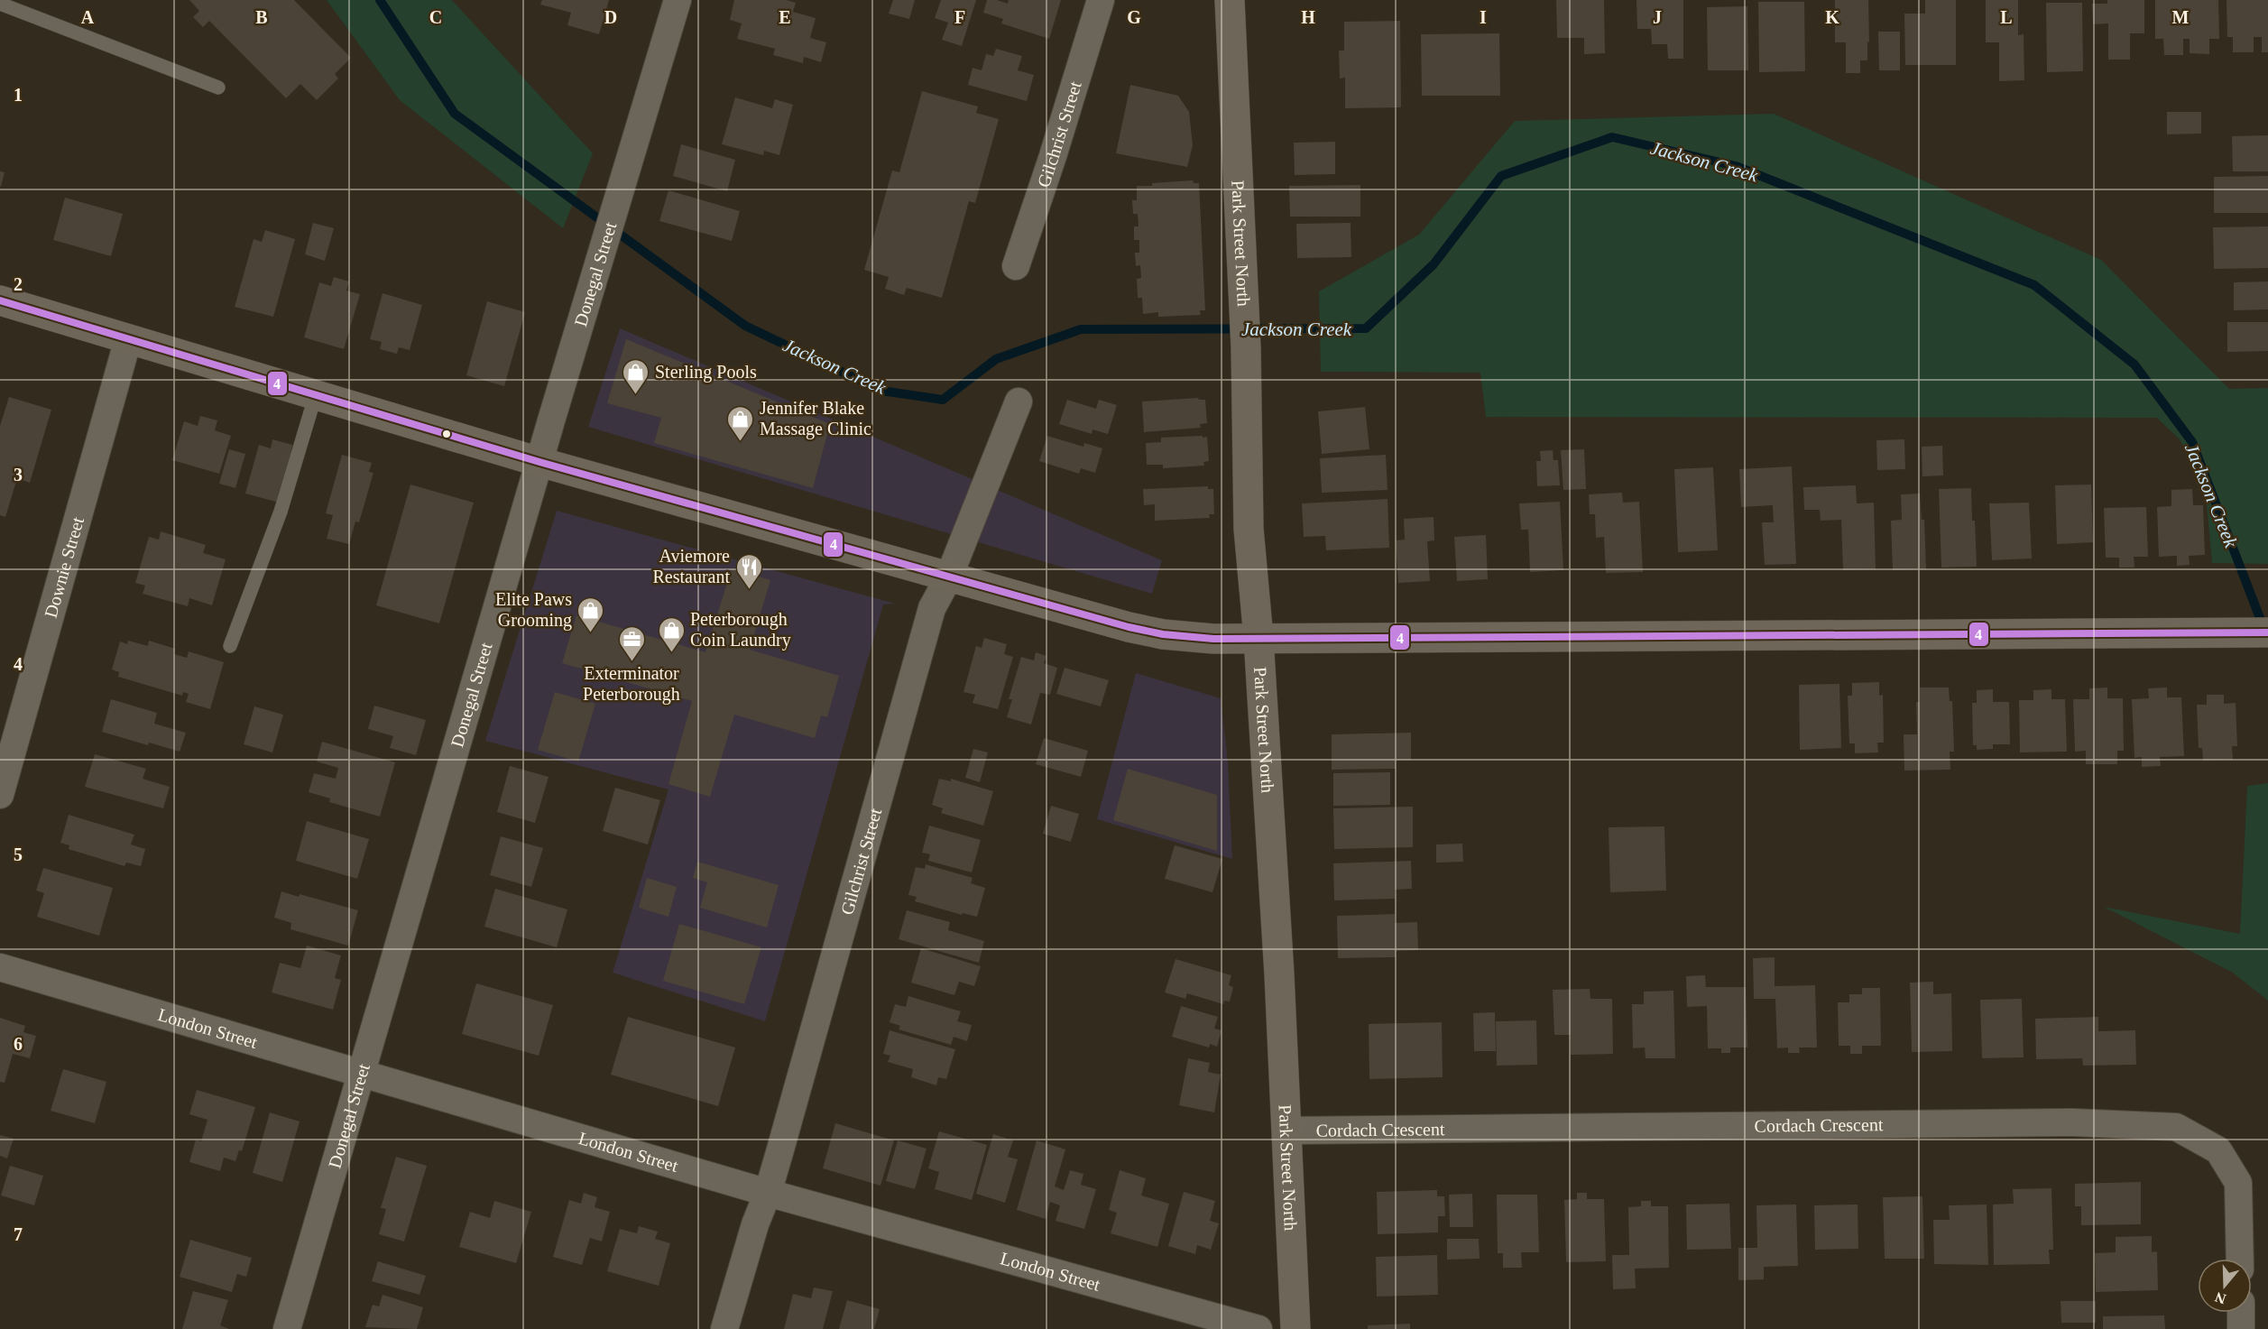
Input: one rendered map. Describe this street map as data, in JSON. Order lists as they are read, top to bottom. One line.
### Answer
{"streets":{"street":["Gilchrist Street","Park Street North","Donegal Street","Downie Street","London Street","Cordach Crescent"]},"crossings":[["Gilchrist Street","London Street"],["Park Street North","Cordach Crescent"],["Donegal Street","London Street"]],"water":["Jackson Creek"],"places":{"shop":["Sterling Pools","Jennifer Blake Massage Clinic","Elite Paws Grooming","Peterborough Coin Laundry"],"restaurant":["Aviemore Restaurant"],"office":["Exterminator Peterborough"]},"lines":["transit line 4"],"north":"bottom","grid":{"columns":["A","B","C","D","E","F","G","H","I","J","K","L","M"],"rows":["1","2","3","4","5","6","7"]}}
